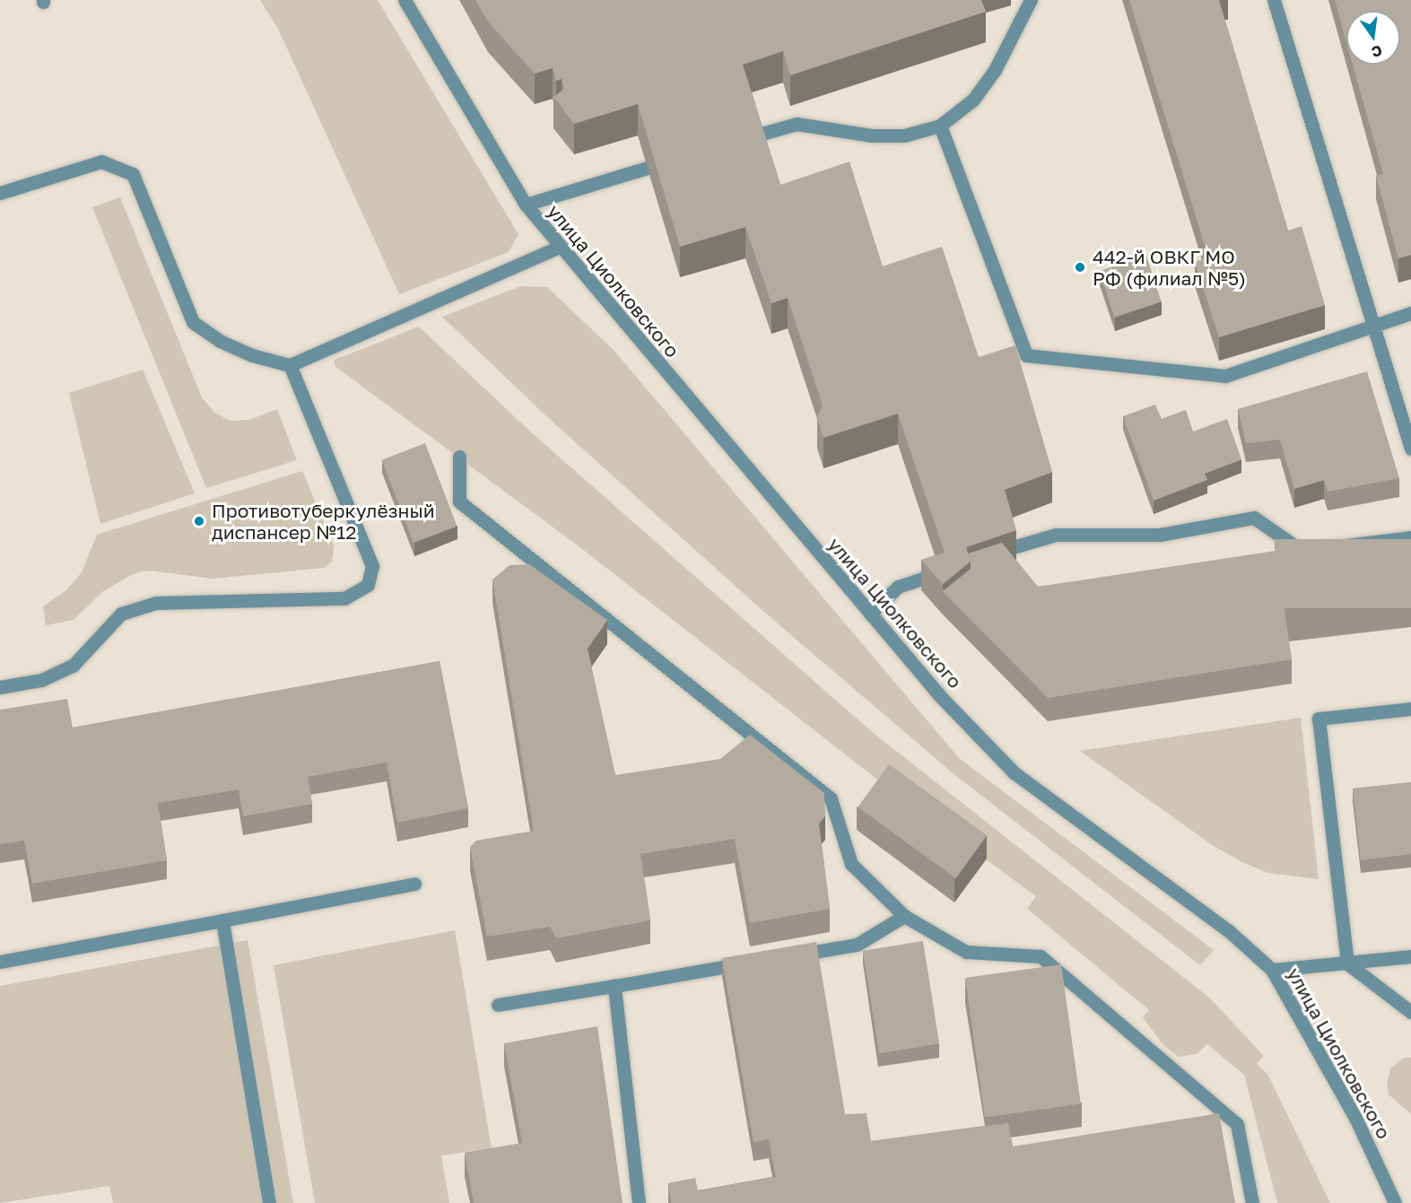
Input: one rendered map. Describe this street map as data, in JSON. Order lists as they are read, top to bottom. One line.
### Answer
{"streets":{"street":["улица Циолковского"]},"places":["442-й ОВКГ МО РФ (филиал №5)","Противотуберкулёзный диспансер №12"],"north":"bottom"}
